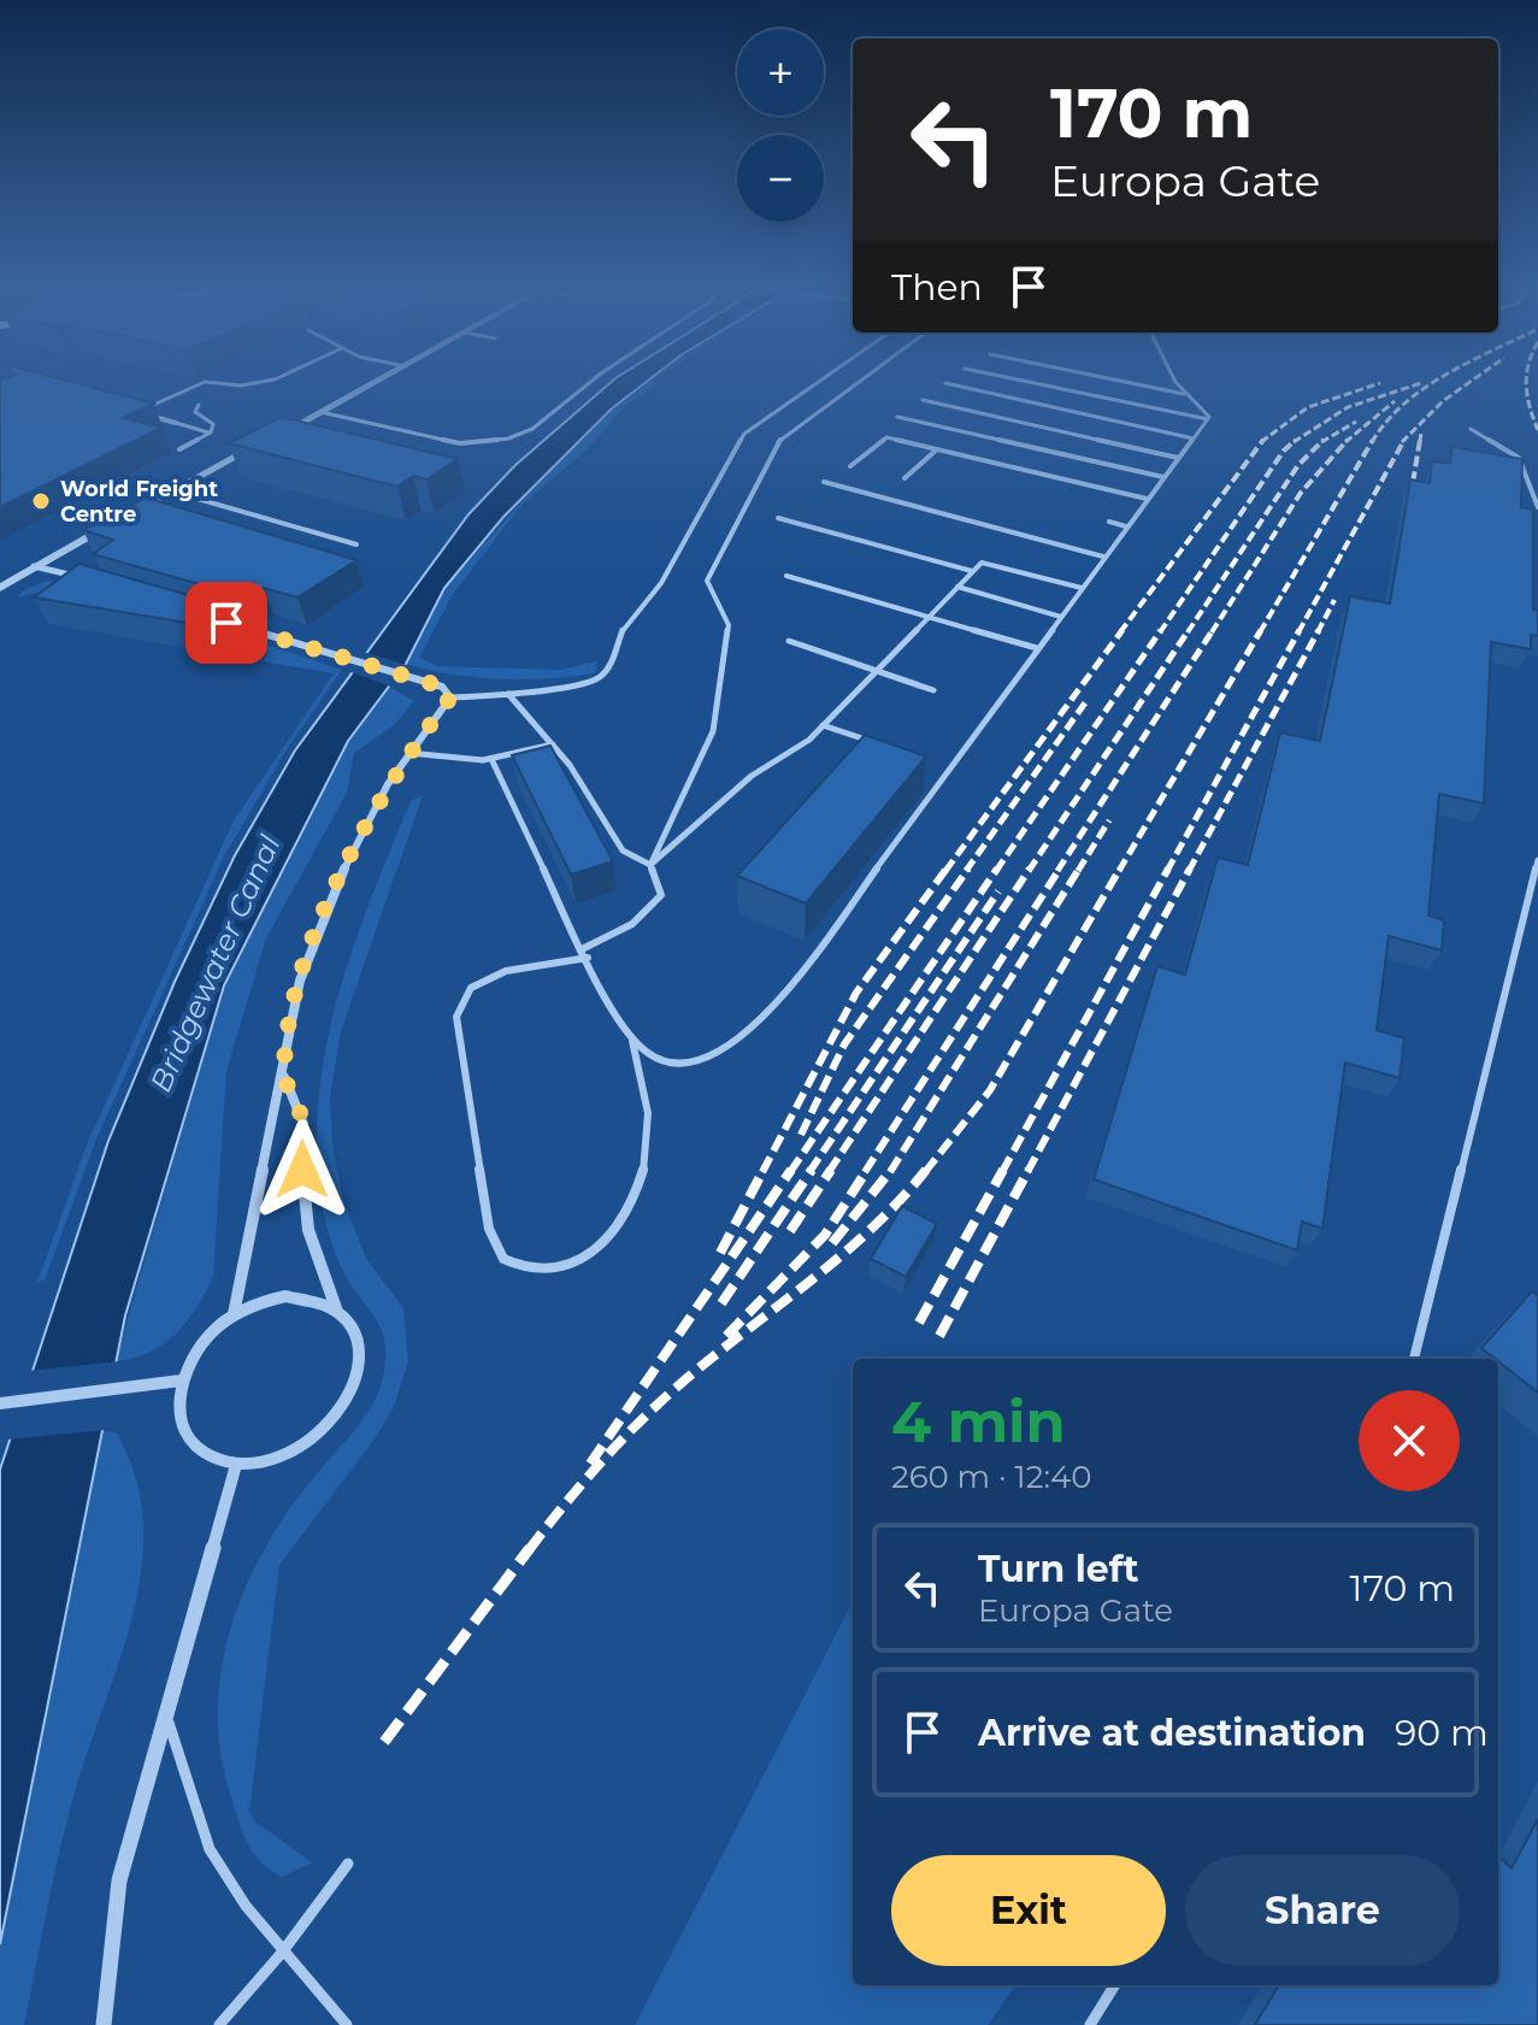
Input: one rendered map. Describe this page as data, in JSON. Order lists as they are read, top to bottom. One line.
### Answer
{"water":["Bridgewater Canal"],"places":["World Freight Centre"],"page":{"map_buttons":["+","−"],"turn":["170 m","Europa Gate"],"then":"Then","heading":["4 min","260 m · 12:40"],"list":[{"name":"Turn left","note":"Europa Gate","value":"170 m"},{"name":"Arrive at destination","value":"90 m"}],"buttons":["Exit","Share"]}}
